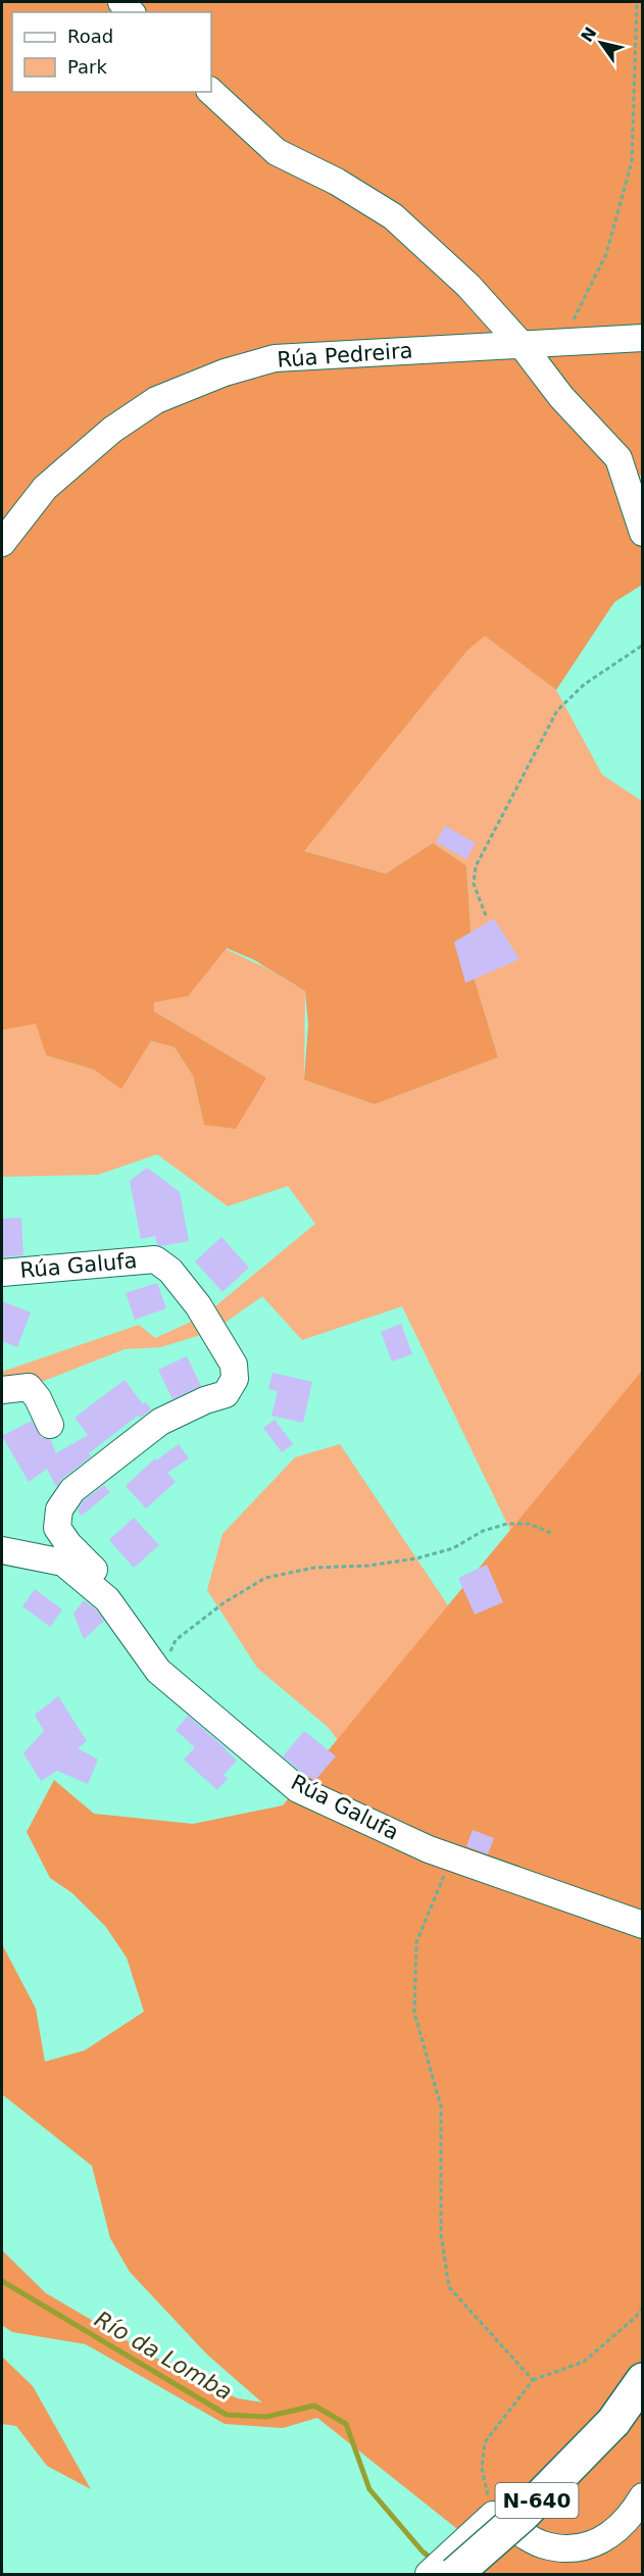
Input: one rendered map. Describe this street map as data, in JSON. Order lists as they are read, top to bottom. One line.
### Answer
{"streets":{"highway":["N-640"],"street":["Rúa Pedreira","Rúa Galufa"]},"water":["Río da Lomba"],"legend":["Road","Park"],"north":"top left"}
